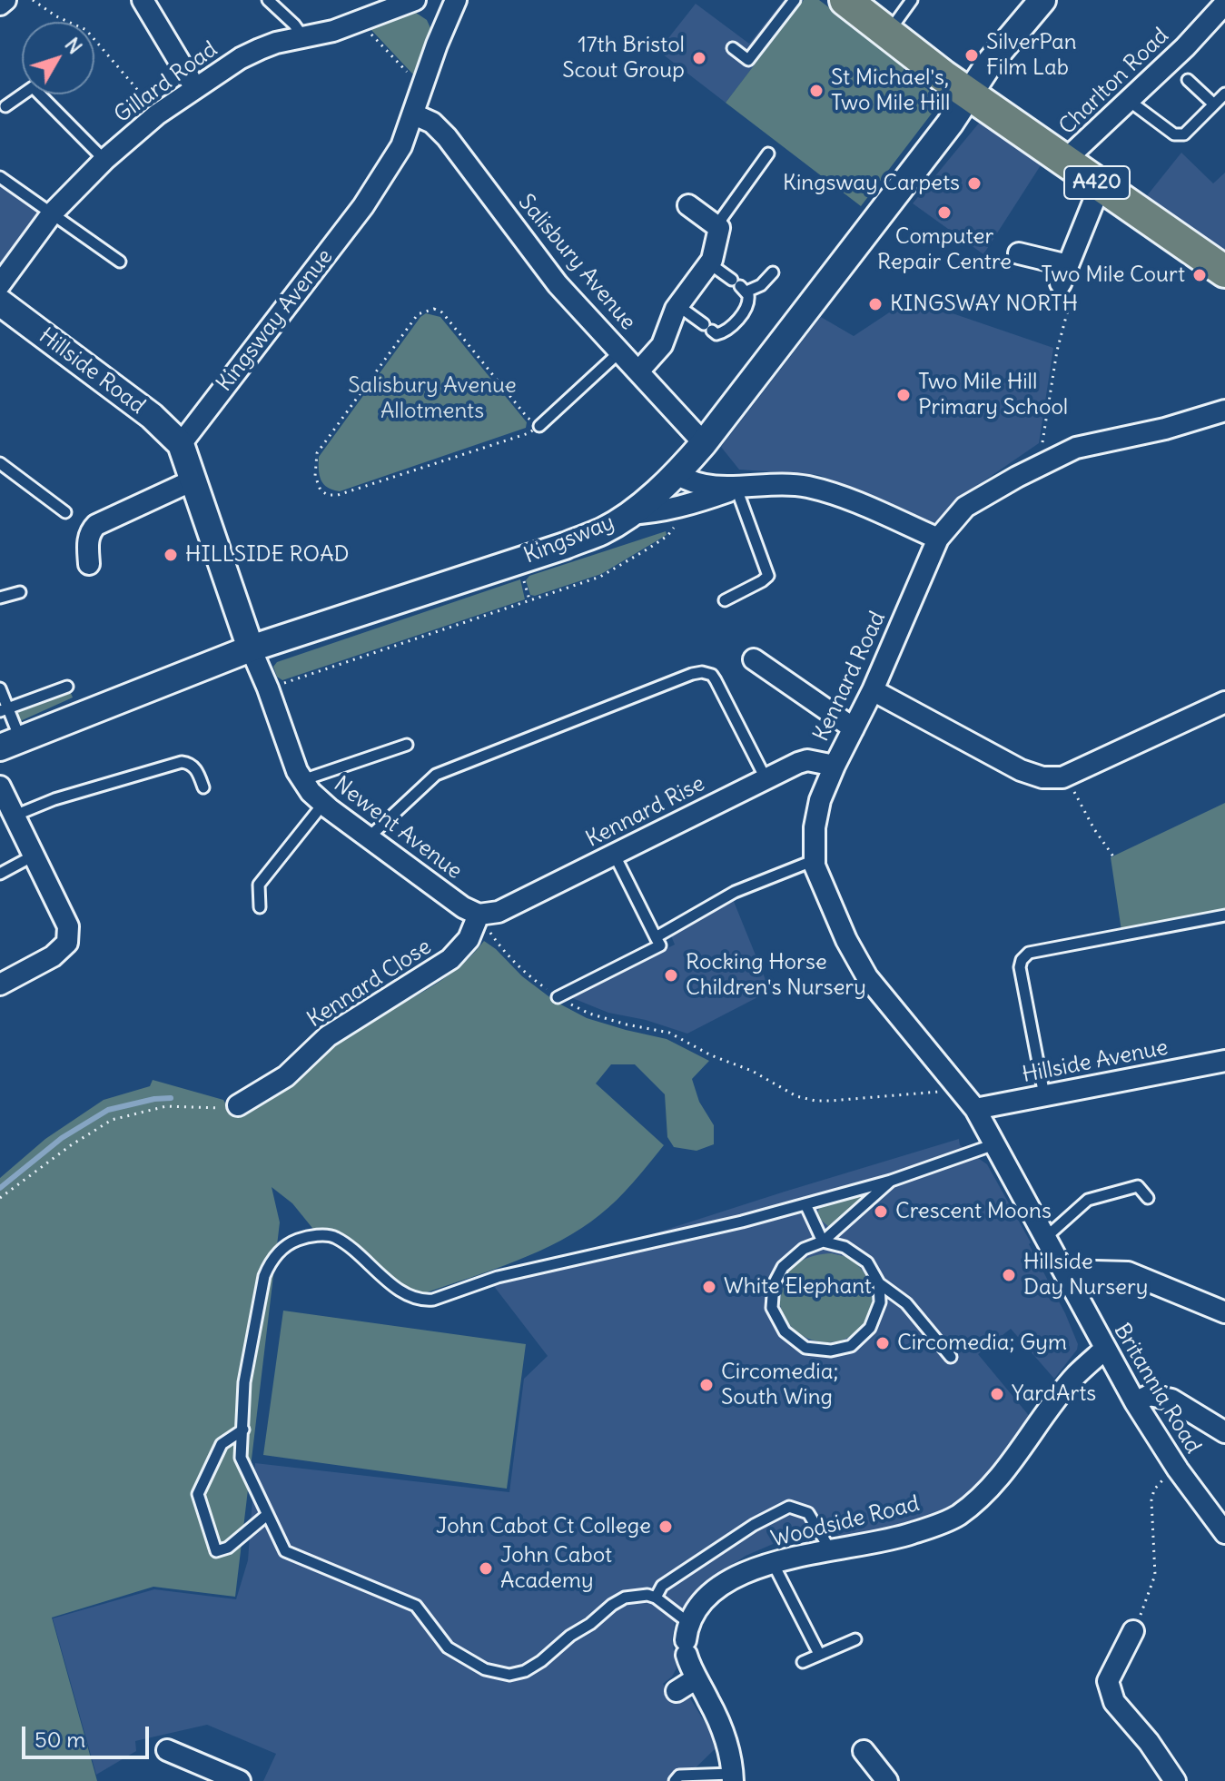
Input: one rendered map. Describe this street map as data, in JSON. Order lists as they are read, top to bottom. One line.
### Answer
{"streets":{"main road":["A420"],"street":["Charlton Road","Gillard Road","Salisbury Avenue","Kingsway Avenue","Hillside Road","Kingsway","Kennard Road","Kennard Rise","Newent Avenue","Kennard Close","Hillside Avenue","Britannia Road","Woodside Road"]},"crossings":[["Charlton Road","A420"],["A420","Kingsway"],["Salisbury Avenue","Kingsway Avenue"],["Salisbury Avenue","Kingsway"],["Kingsway Avenue","Hillside Road"],["Kingsway","Newent Avenue"],["Kennard Road","Kennard Rise"],["Kennard Road","Hillside Avenue"],["Kennard Road","Britannia Road"],["Kennard Rise","Newent Avenue"],["Kennard Rise","Kennard Close"],["Newent Avenue","Kennard Close"],["Hillside Avenue","Britannia Road"],["Britannia Road","Woodside Road"]],"parks":["Salisbury Avenue Allotments"],"places":["SilverPan Film Lab","17th Bristol Scout Group","St Michael's, Two Mile Hill","Kingsway Carpets","Computer Repair Centre","Two Mile Court","KINGSWAY NORTH","Two Mile Hill Primary School","HILLSIDE ROAD","Rocking Horse Children's Nursery","Crescent Moons","Hillside Day Nursery","White Elephant","Circomedia; Gym","Circomedia; South Wing","YardArts","John Cabot Ct College","John Cabot Academy"],"scale_bar":"50 m","north":"top right"}
